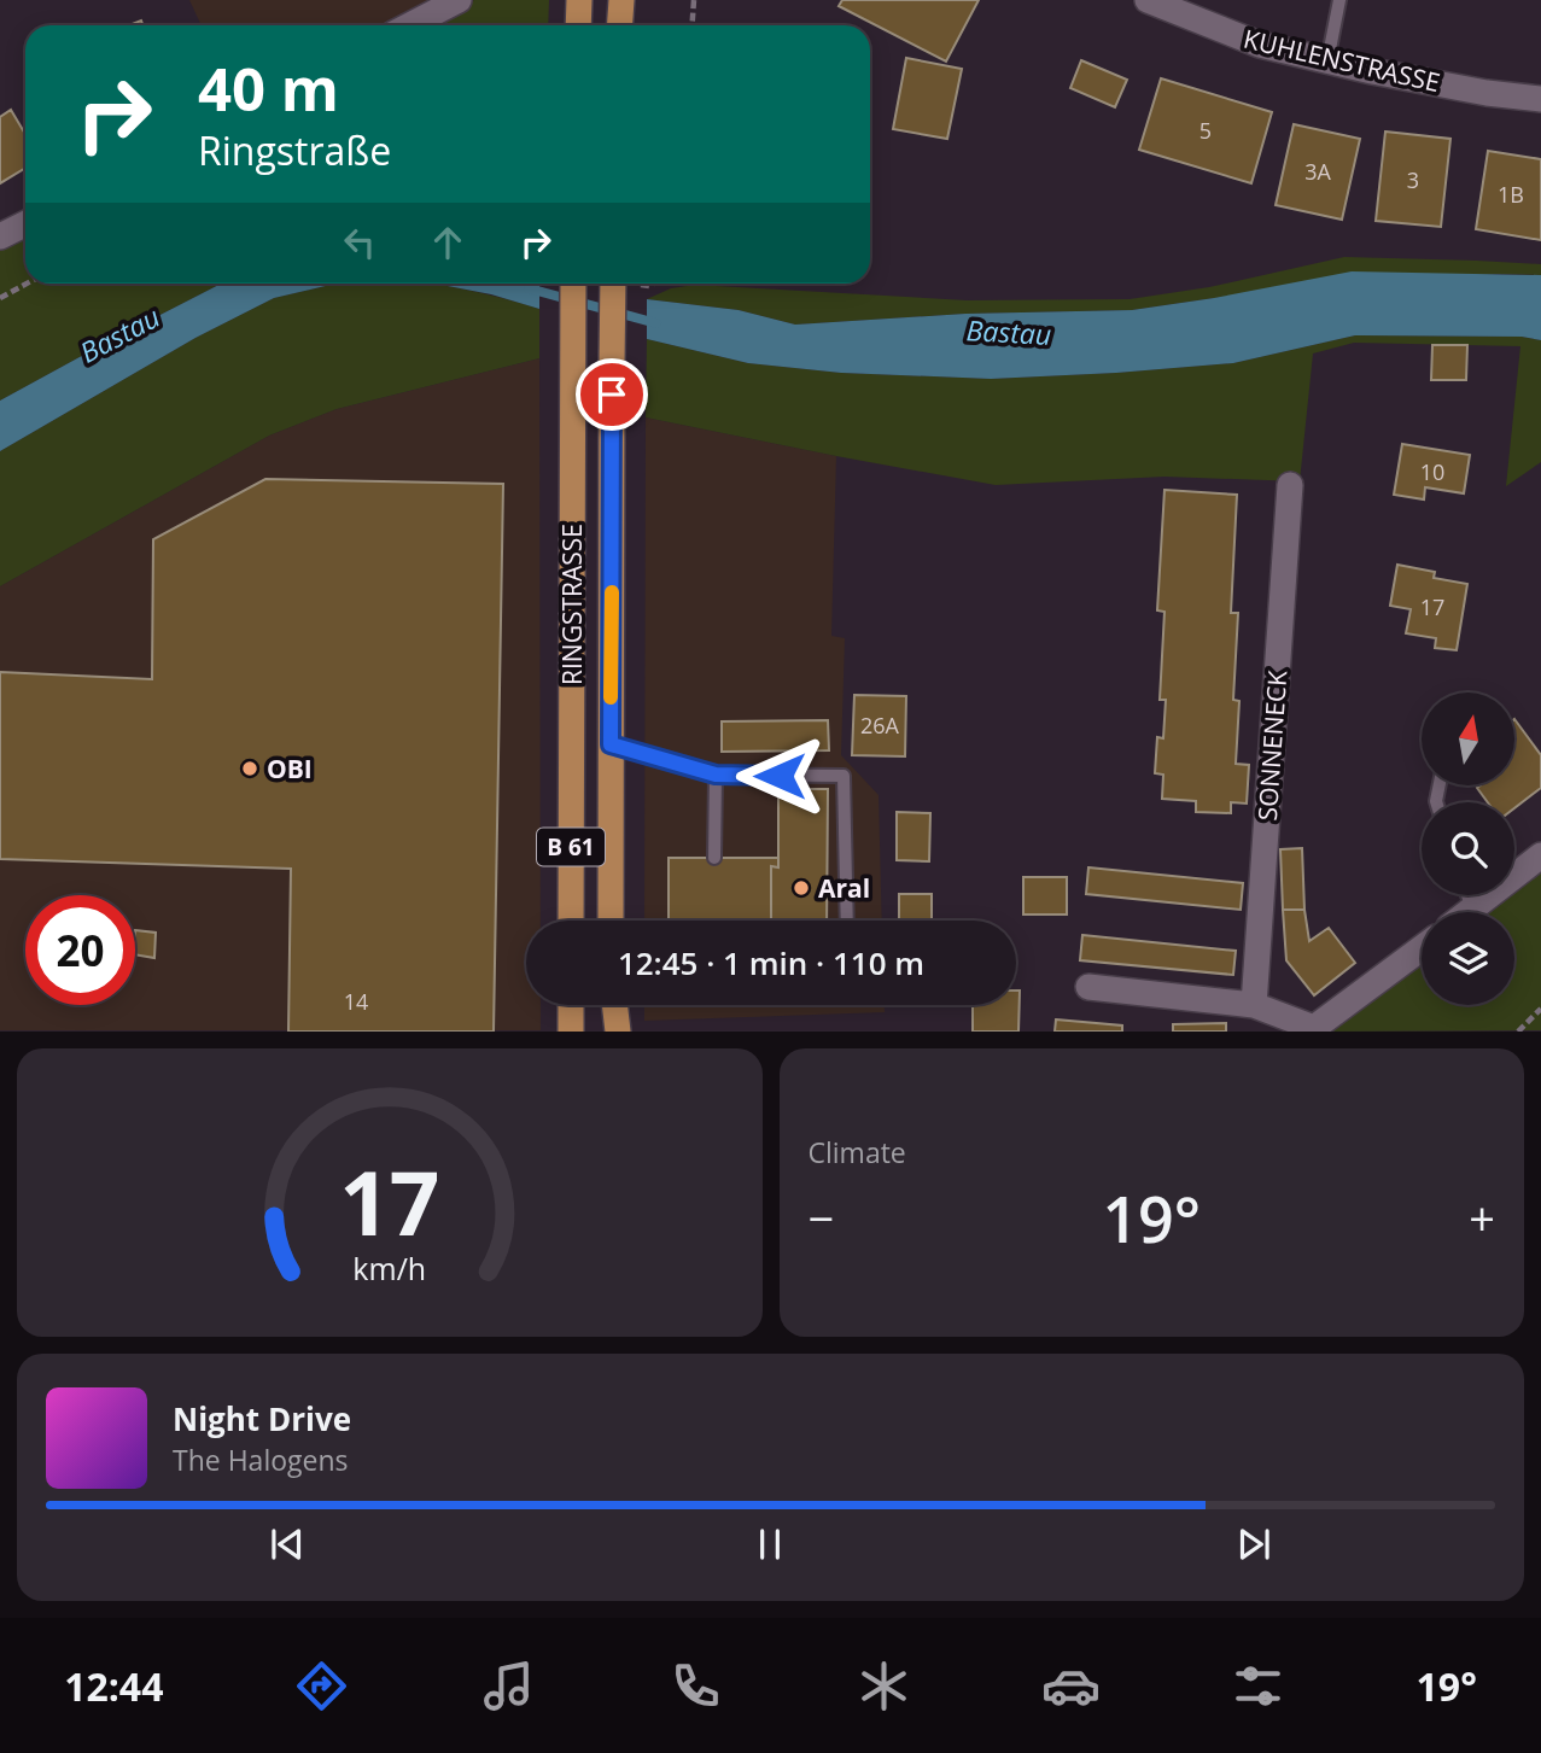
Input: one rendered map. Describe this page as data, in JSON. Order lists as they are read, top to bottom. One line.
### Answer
{"streets":{"main road":["RINGSTRASSE","B 61"],"street":["KUHLENSTRASSE","SONNENECK"]},"water":["Bastau"],"places":["OBI","Aral"],"house_numbers":["5","3A","3","1B","10","17","26A","14"],"north":"top","page":{"turn":["40 m","Ringstraße"],"limit":"20","trip":"12:45 · 1 min · 110 m","tile":"Climate","heat":["−","19°","+"],"song":["Night Drive","The Halogens"],"tabs":["12:44","19°"],"gauge":["17","km/h"]}}
